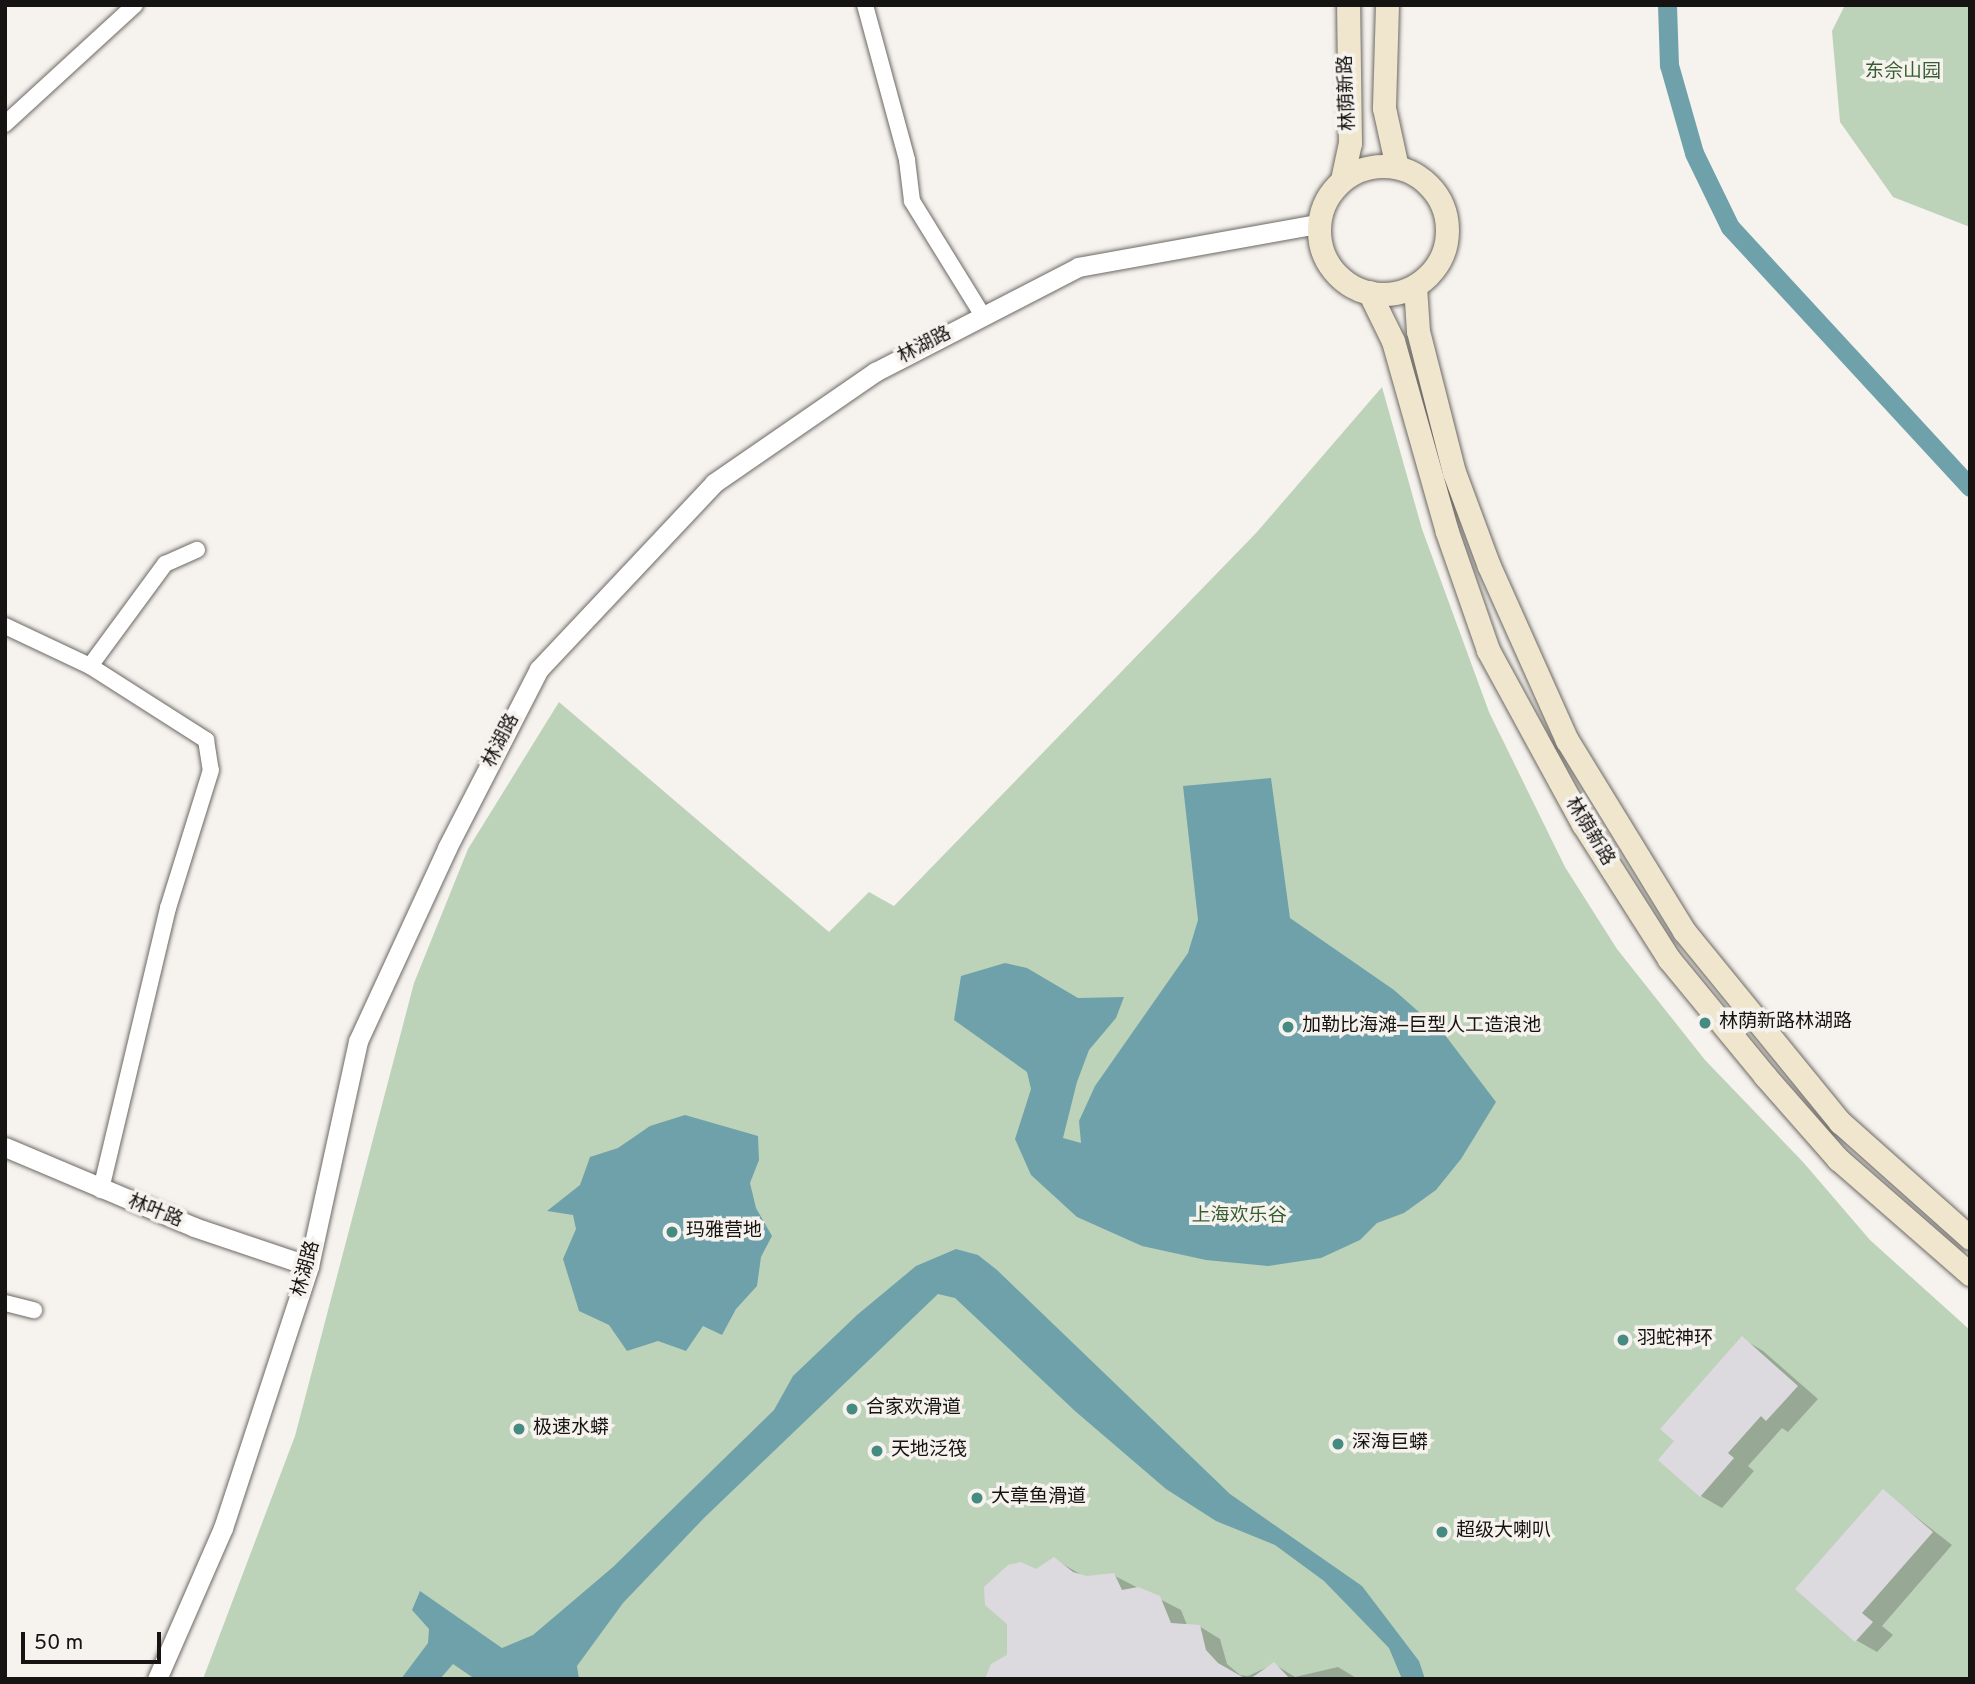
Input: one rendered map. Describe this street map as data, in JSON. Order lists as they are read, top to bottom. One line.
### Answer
{"streets":{"main road":["林荫新路"],"street":["林湖路","林叶路"]},"crossings":[["林荫新路","林湖路"],["林湖路","林叶路"]],"parks":["东佘山园","上海欢乐谷"],"places":["林荫新路林湖路","加勒比海滩—巨型人工造浪池","玛雅营地","羽蛇神环","合家欢滑道","极速水蟒","深海巨蟒","天地泛筏","大章鱼滑道","超级大喇叭"],"scale_bar":"50 m"}
